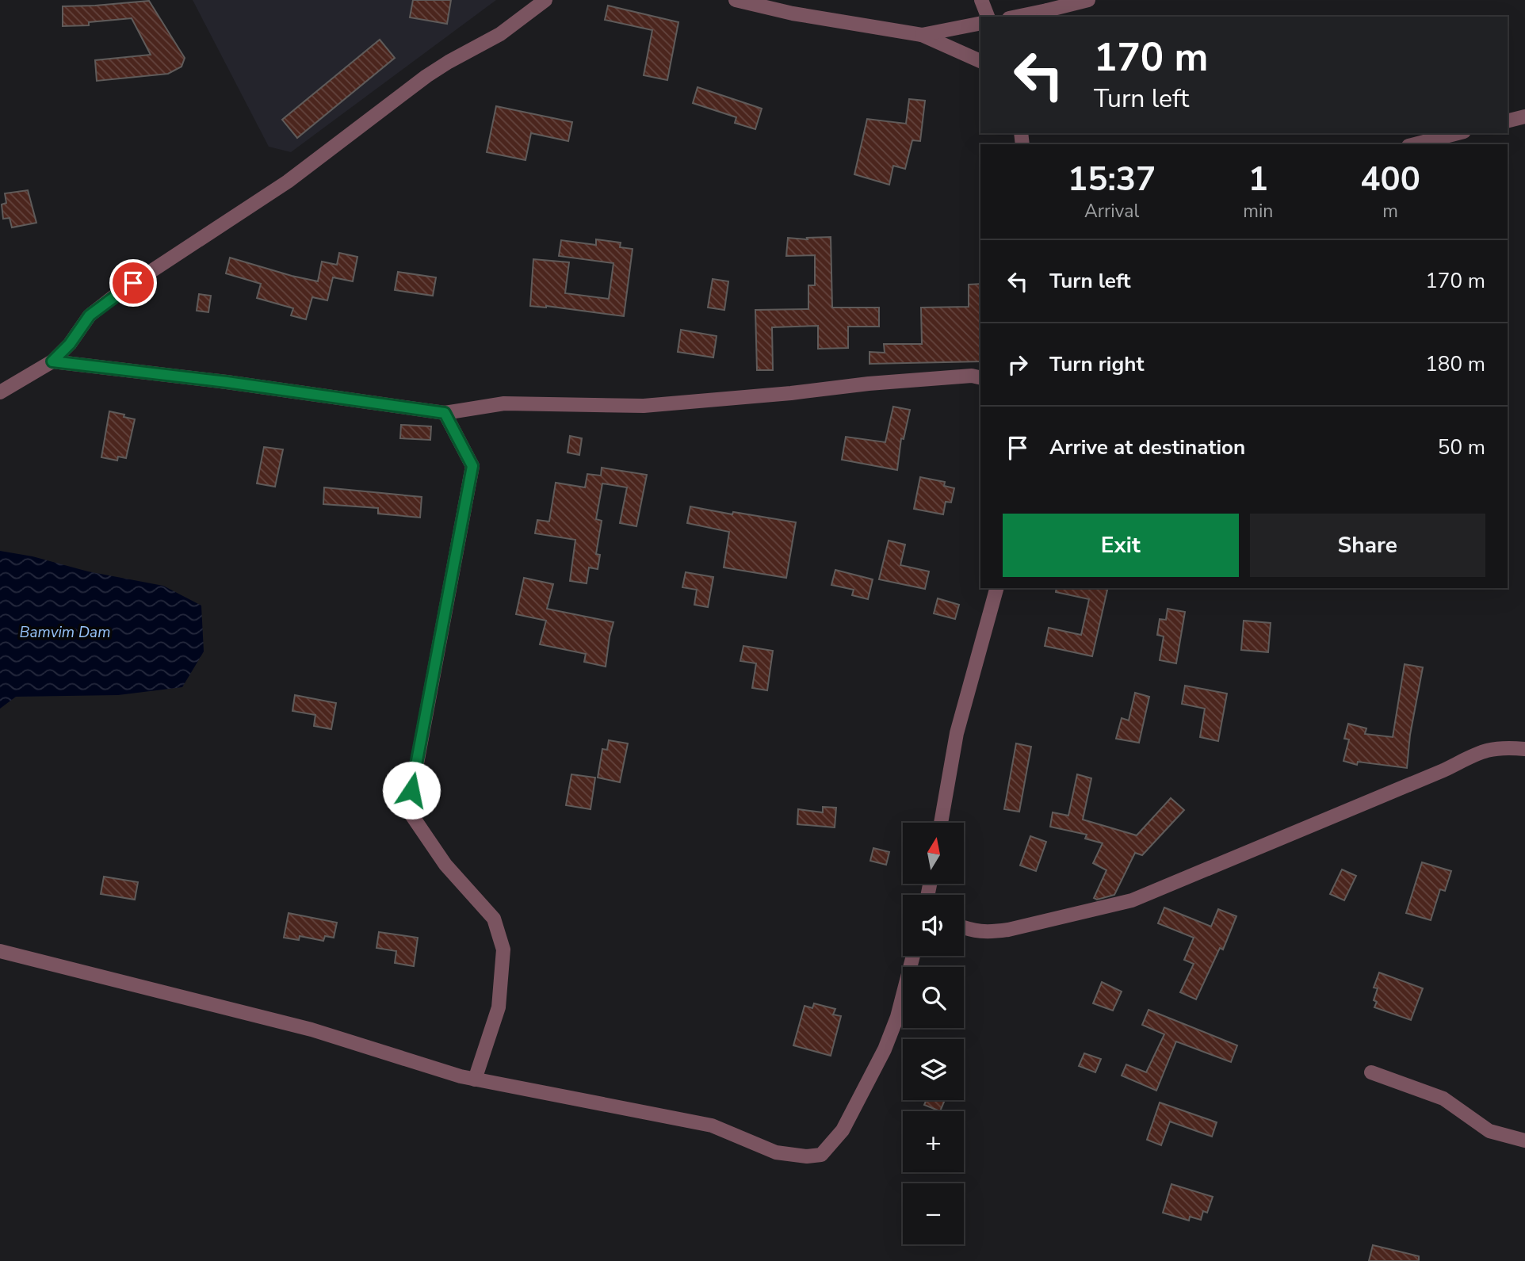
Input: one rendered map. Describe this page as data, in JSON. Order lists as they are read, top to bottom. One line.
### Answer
{"water":["Bamvim Dam"],"north":"top","page":{"turn":["170 m","Turn left"],"eta":["15:37","Arrival","1","min","400","m"],"list":[{"name":"Turn left","value":"170 m"},{"name":"Turn right","value":"180 m"},{"name":"Arrive at destination","value":"50 m"}],"buttons":["Exit","Share"],"map_buttons":["+","−"]}}
